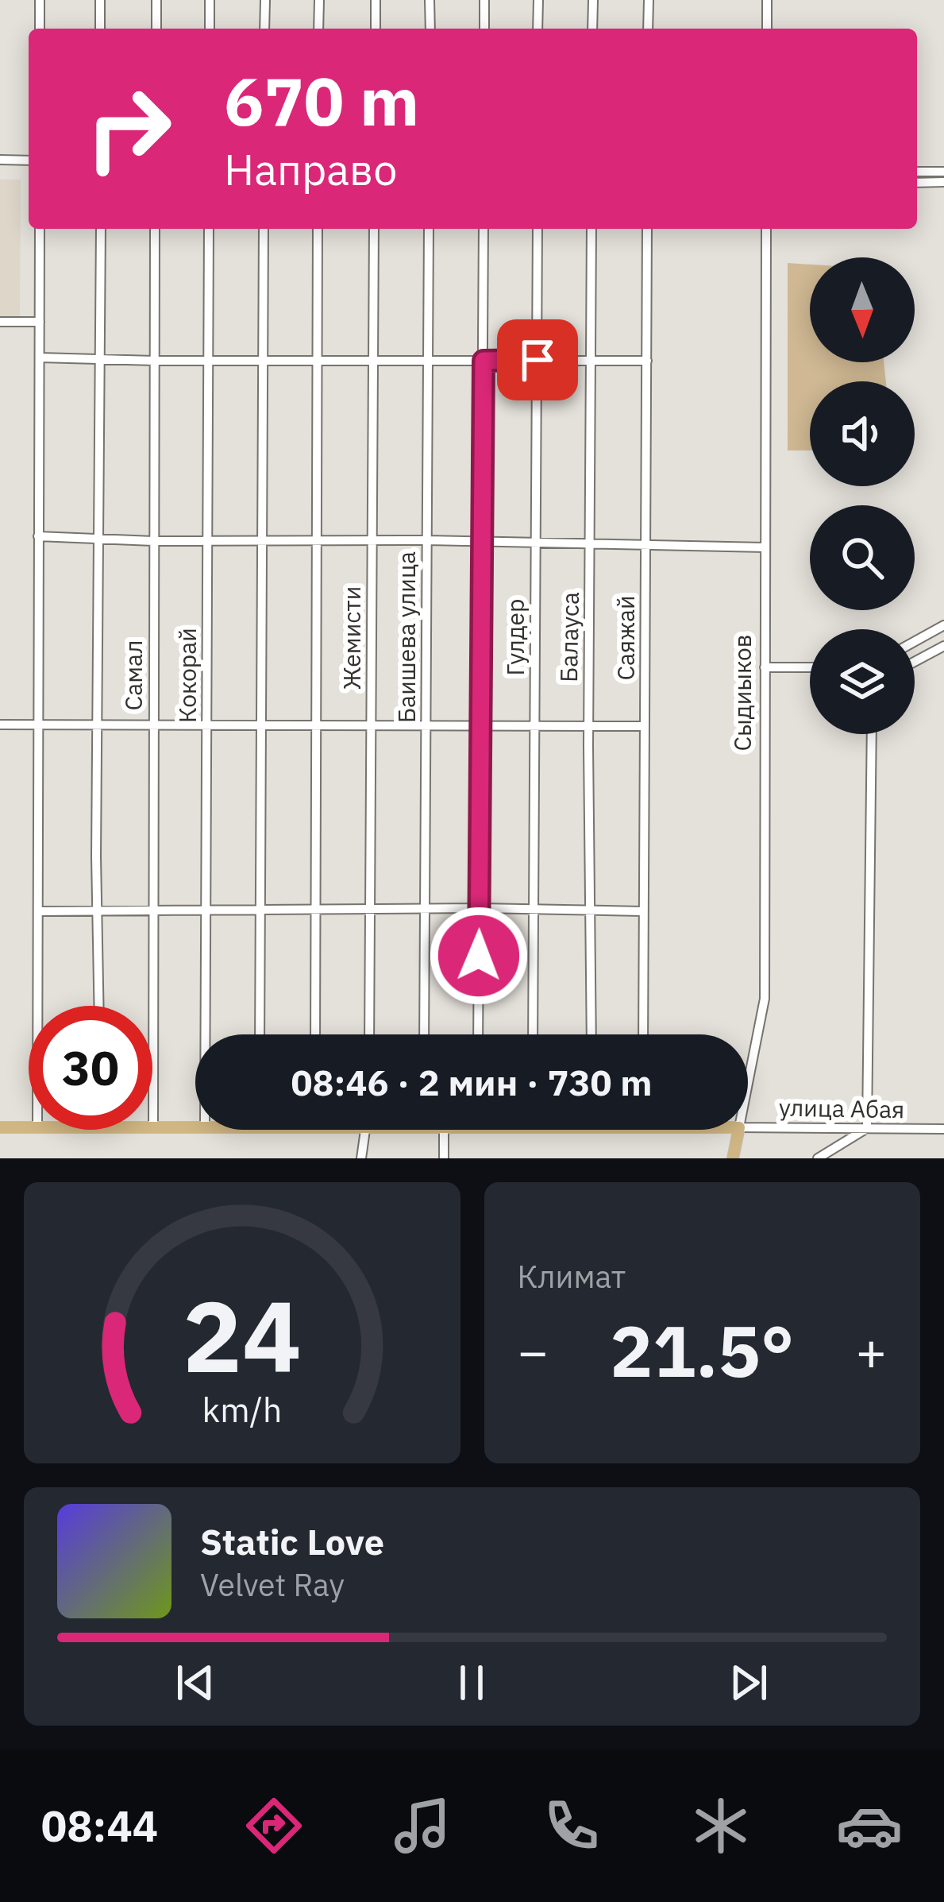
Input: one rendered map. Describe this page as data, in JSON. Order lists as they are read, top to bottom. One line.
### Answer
{"streets":{"main road":["Сыдиыков"],"street":["Баишева улица","Гулдер","Балауса","Жемисти","Саяжай","Самал","Кокорай","улица Абая"]},"north":"bottom","page":{"turn":["670 m","Направо"],"limit":"30","trip":"08:46 · 2 мин · 730 m","tile":"Климат","heat":["−","21.5°","+"],"song":["Static Love","Velvet Ray"],"tabs":"08:44","gauge":["24","km/h"]}}
